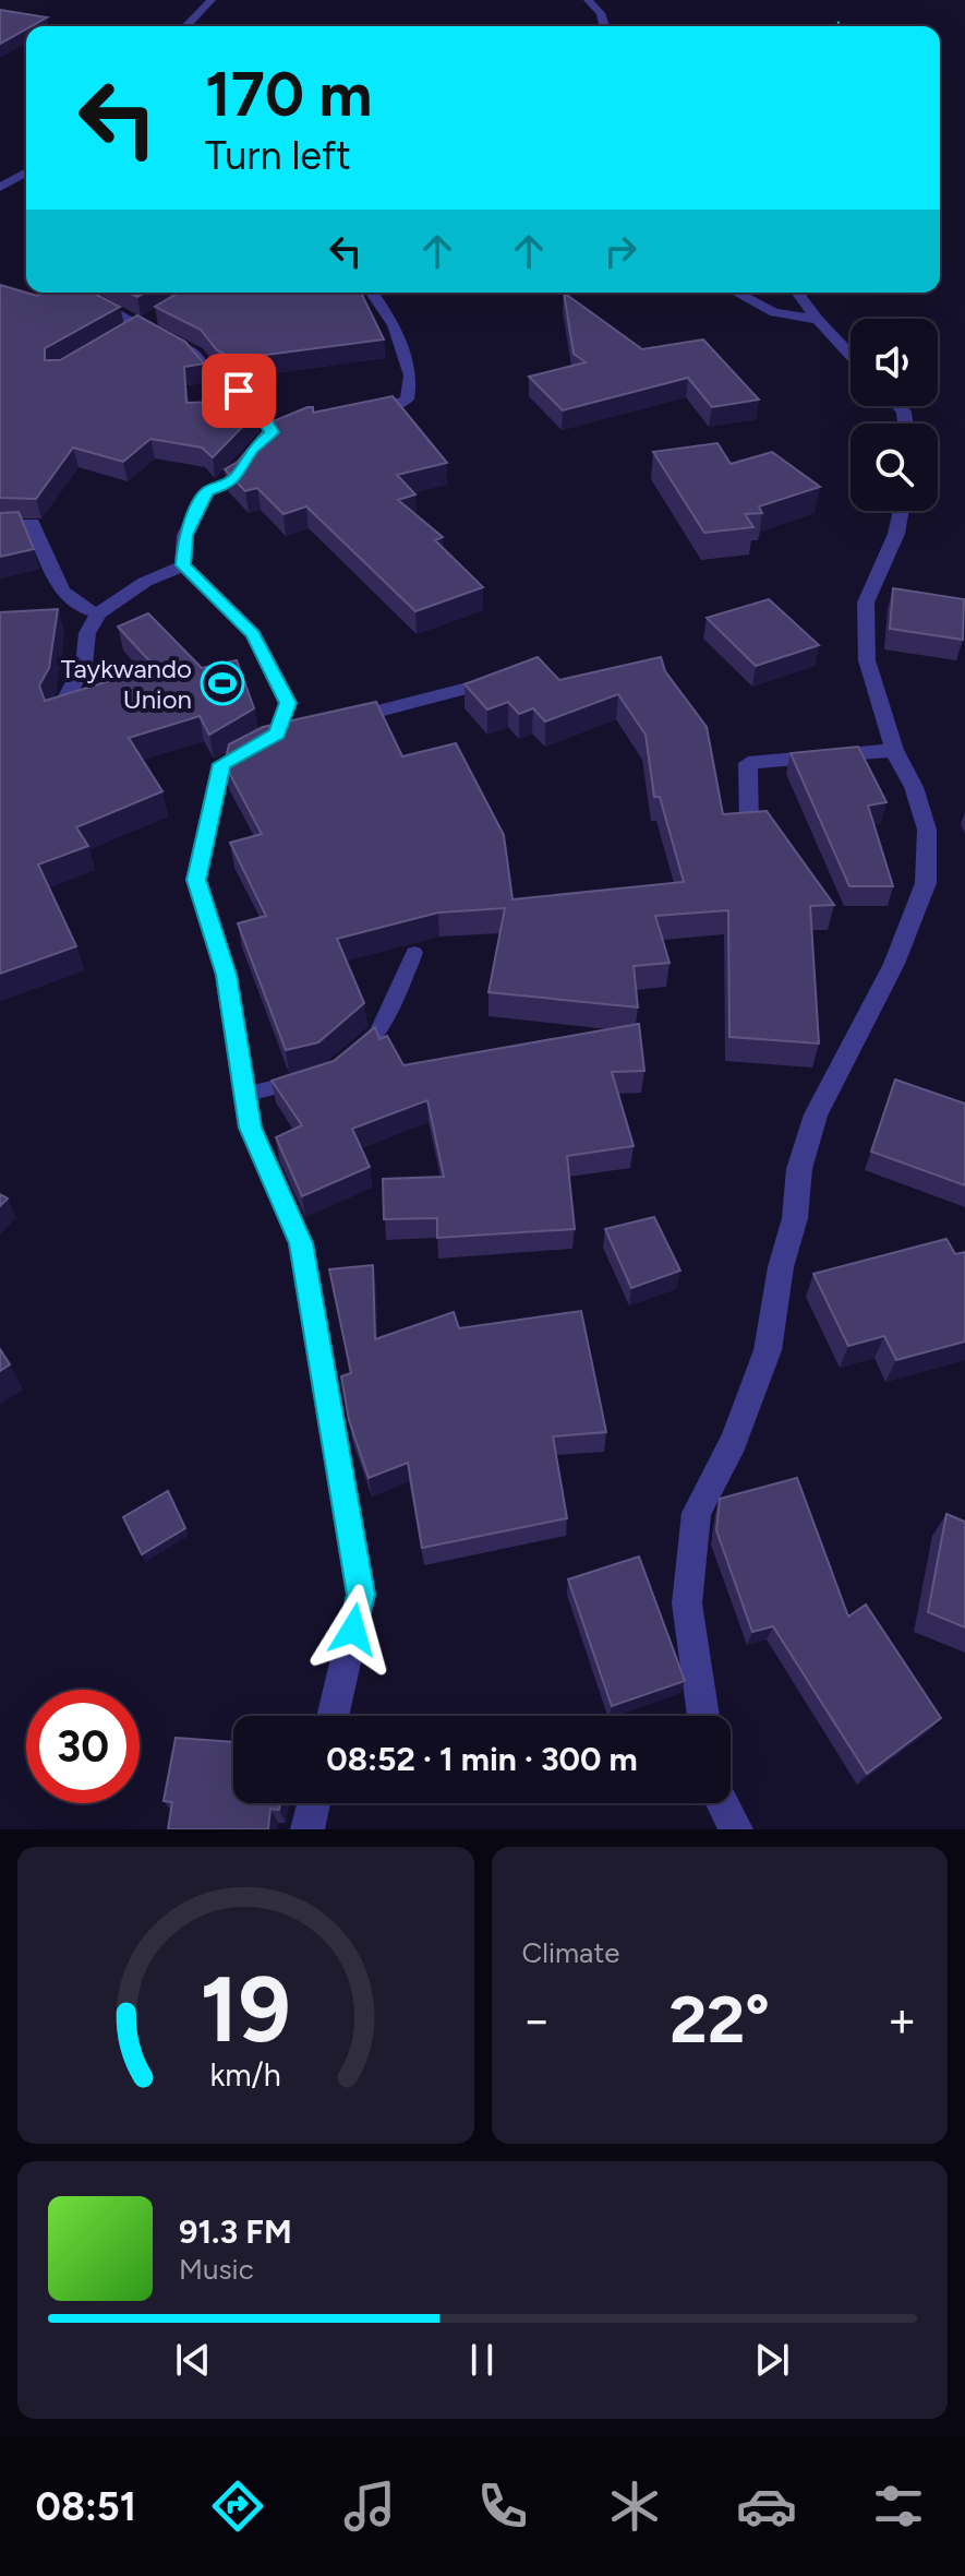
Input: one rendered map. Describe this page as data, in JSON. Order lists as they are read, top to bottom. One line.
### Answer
{"places":{"sports":["Taykwando Union"]},"page":{"turn":["170 m","Turn left"],"limit":"30","trip":"08:52 · 1 min · 300 m","tile":"Climate","heat":["−","22°","+"],"song":["91.3 FM","Music"],"tabs":"08:51","gauge":["19","km/h"]}}
